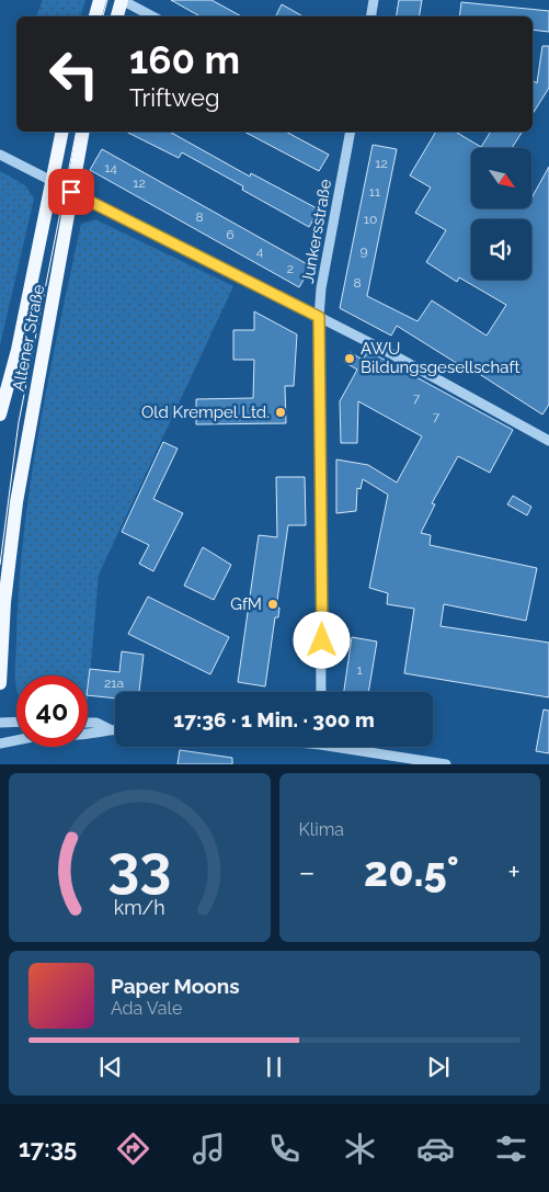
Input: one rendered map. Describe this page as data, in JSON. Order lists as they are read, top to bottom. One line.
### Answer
{"streets":{"main road":["Altener Straße"],"street":["Junkersstraße"]},"places":["AWU Bildungsgesellschaft","Old Krempel Ltd.","GfM"],"house_numbers":["12","14","12","11","8","10","6","4","9","2","8","7","7","1","21a"],"north":"bottom right","page":{"turn":["160 m","Triftweg"],"limit":"40","trip":"17:36 · 1 Min. · 300 m","tile":"Klima","heat":["−","20.5°","+"],"song":["Paper Moons","Ada Vale"],"tabs":"17:35","gauge":["33","km/h"]}}
